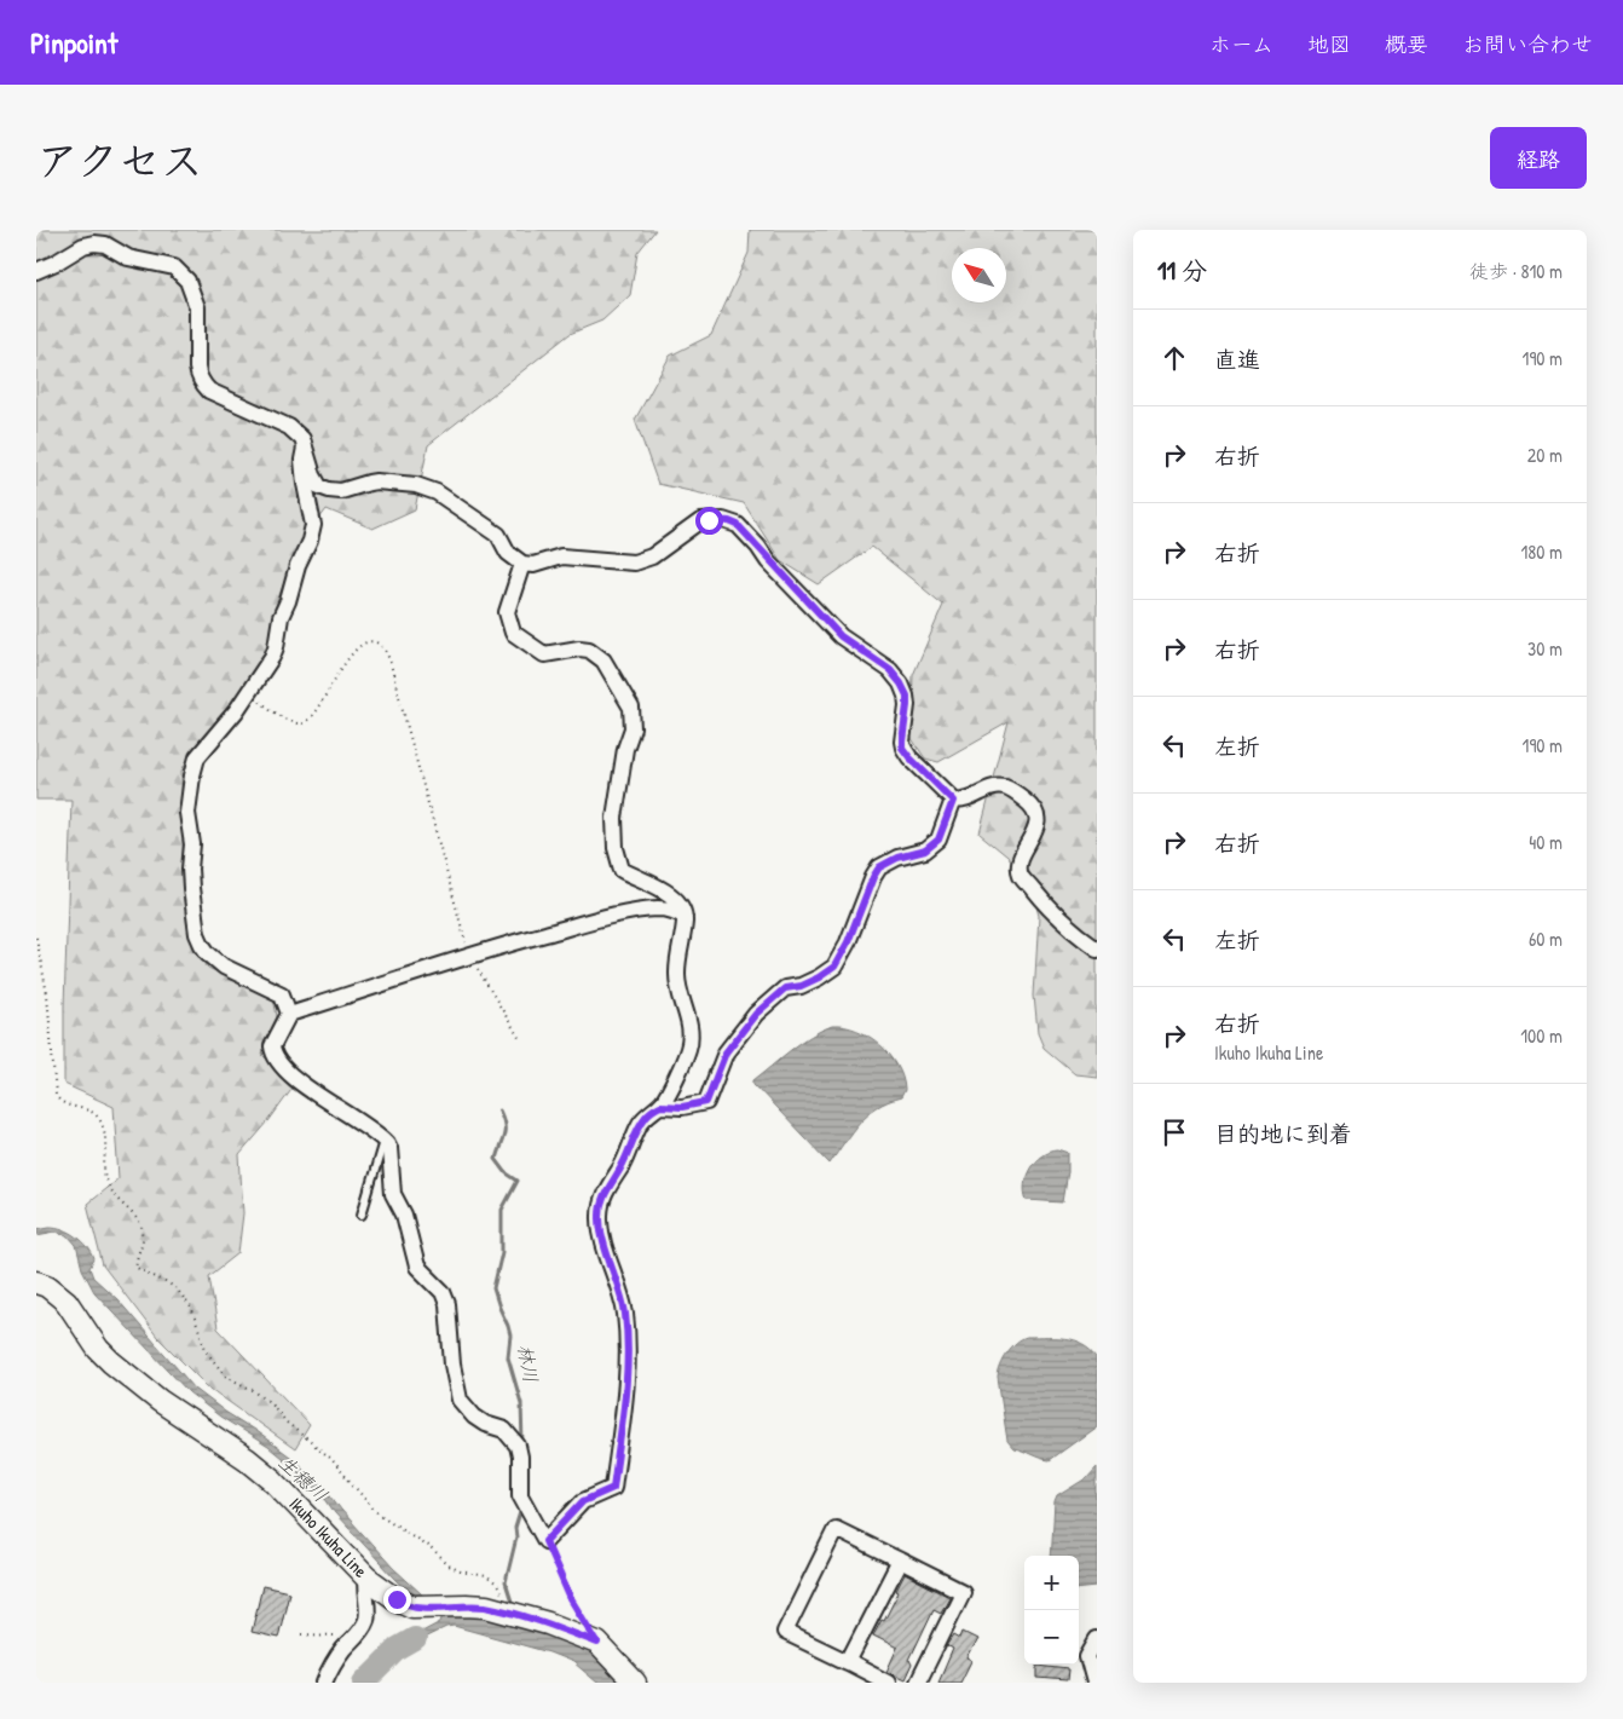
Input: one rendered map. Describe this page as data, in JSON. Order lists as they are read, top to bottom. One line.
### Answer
{"streets":{"main road":["Ikuho Ikuha Line"]},"water":["林川","生穂川"],"north":"top left","page":{"header":"Pinpoint","nav":["ホーム","地図","概要","お問い合わせ"],"title":"アクセス","buttons":"経路","heading":["11 分","徒歩 · 810 m"],"list":[["直進","190 m"],["右折","20 m"],["右折","180 m"],["右折","30 m"],["左折","190 m"],["右折","40 m"],["左折","60 m"],["右折","Ikuho Ikuha Line","100 m"],"目的地に到着"],"map_buttons":["+","−"]}}
